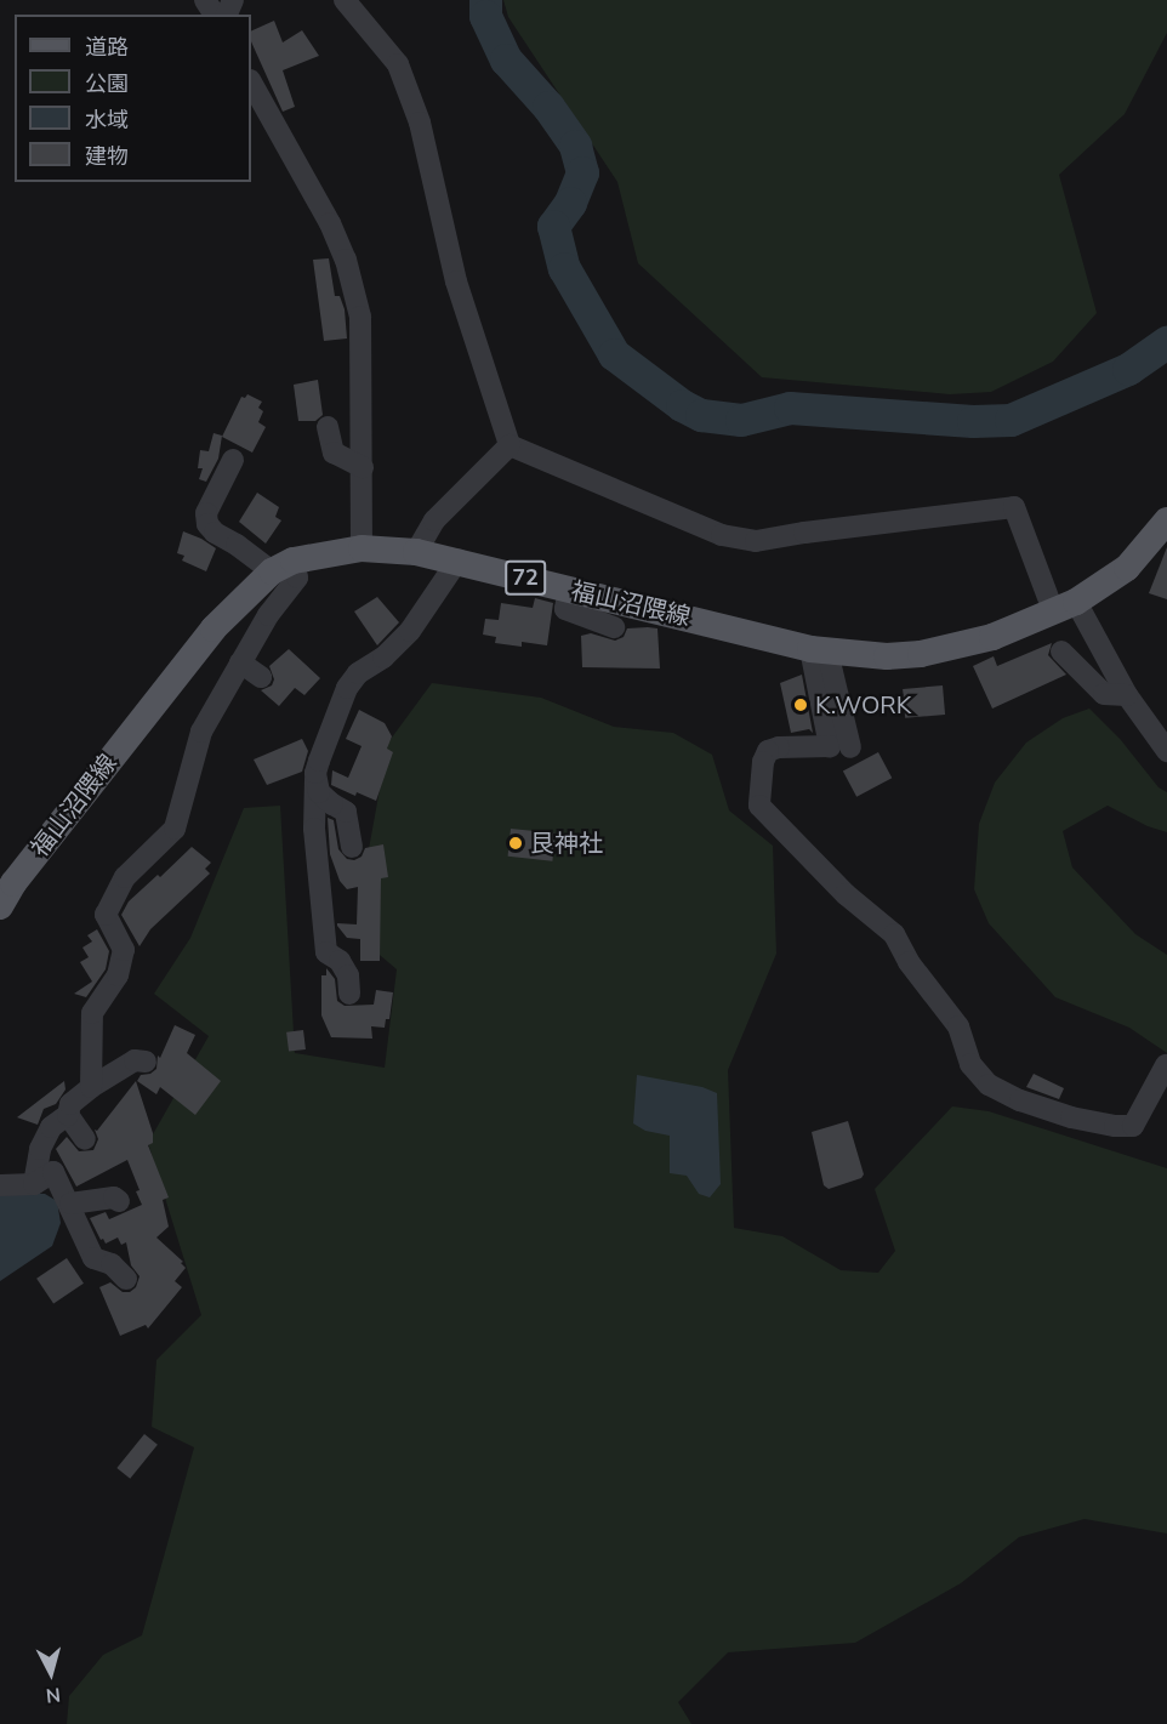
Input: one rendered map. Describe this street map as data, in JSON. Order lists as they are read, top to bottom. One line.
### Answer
{"streets":{"main road":["72","福山沼隈線"]},"places":["K.WORK","艮神社"],"legend":["道路","公園","水域","建物"],"north":"bottom"}
